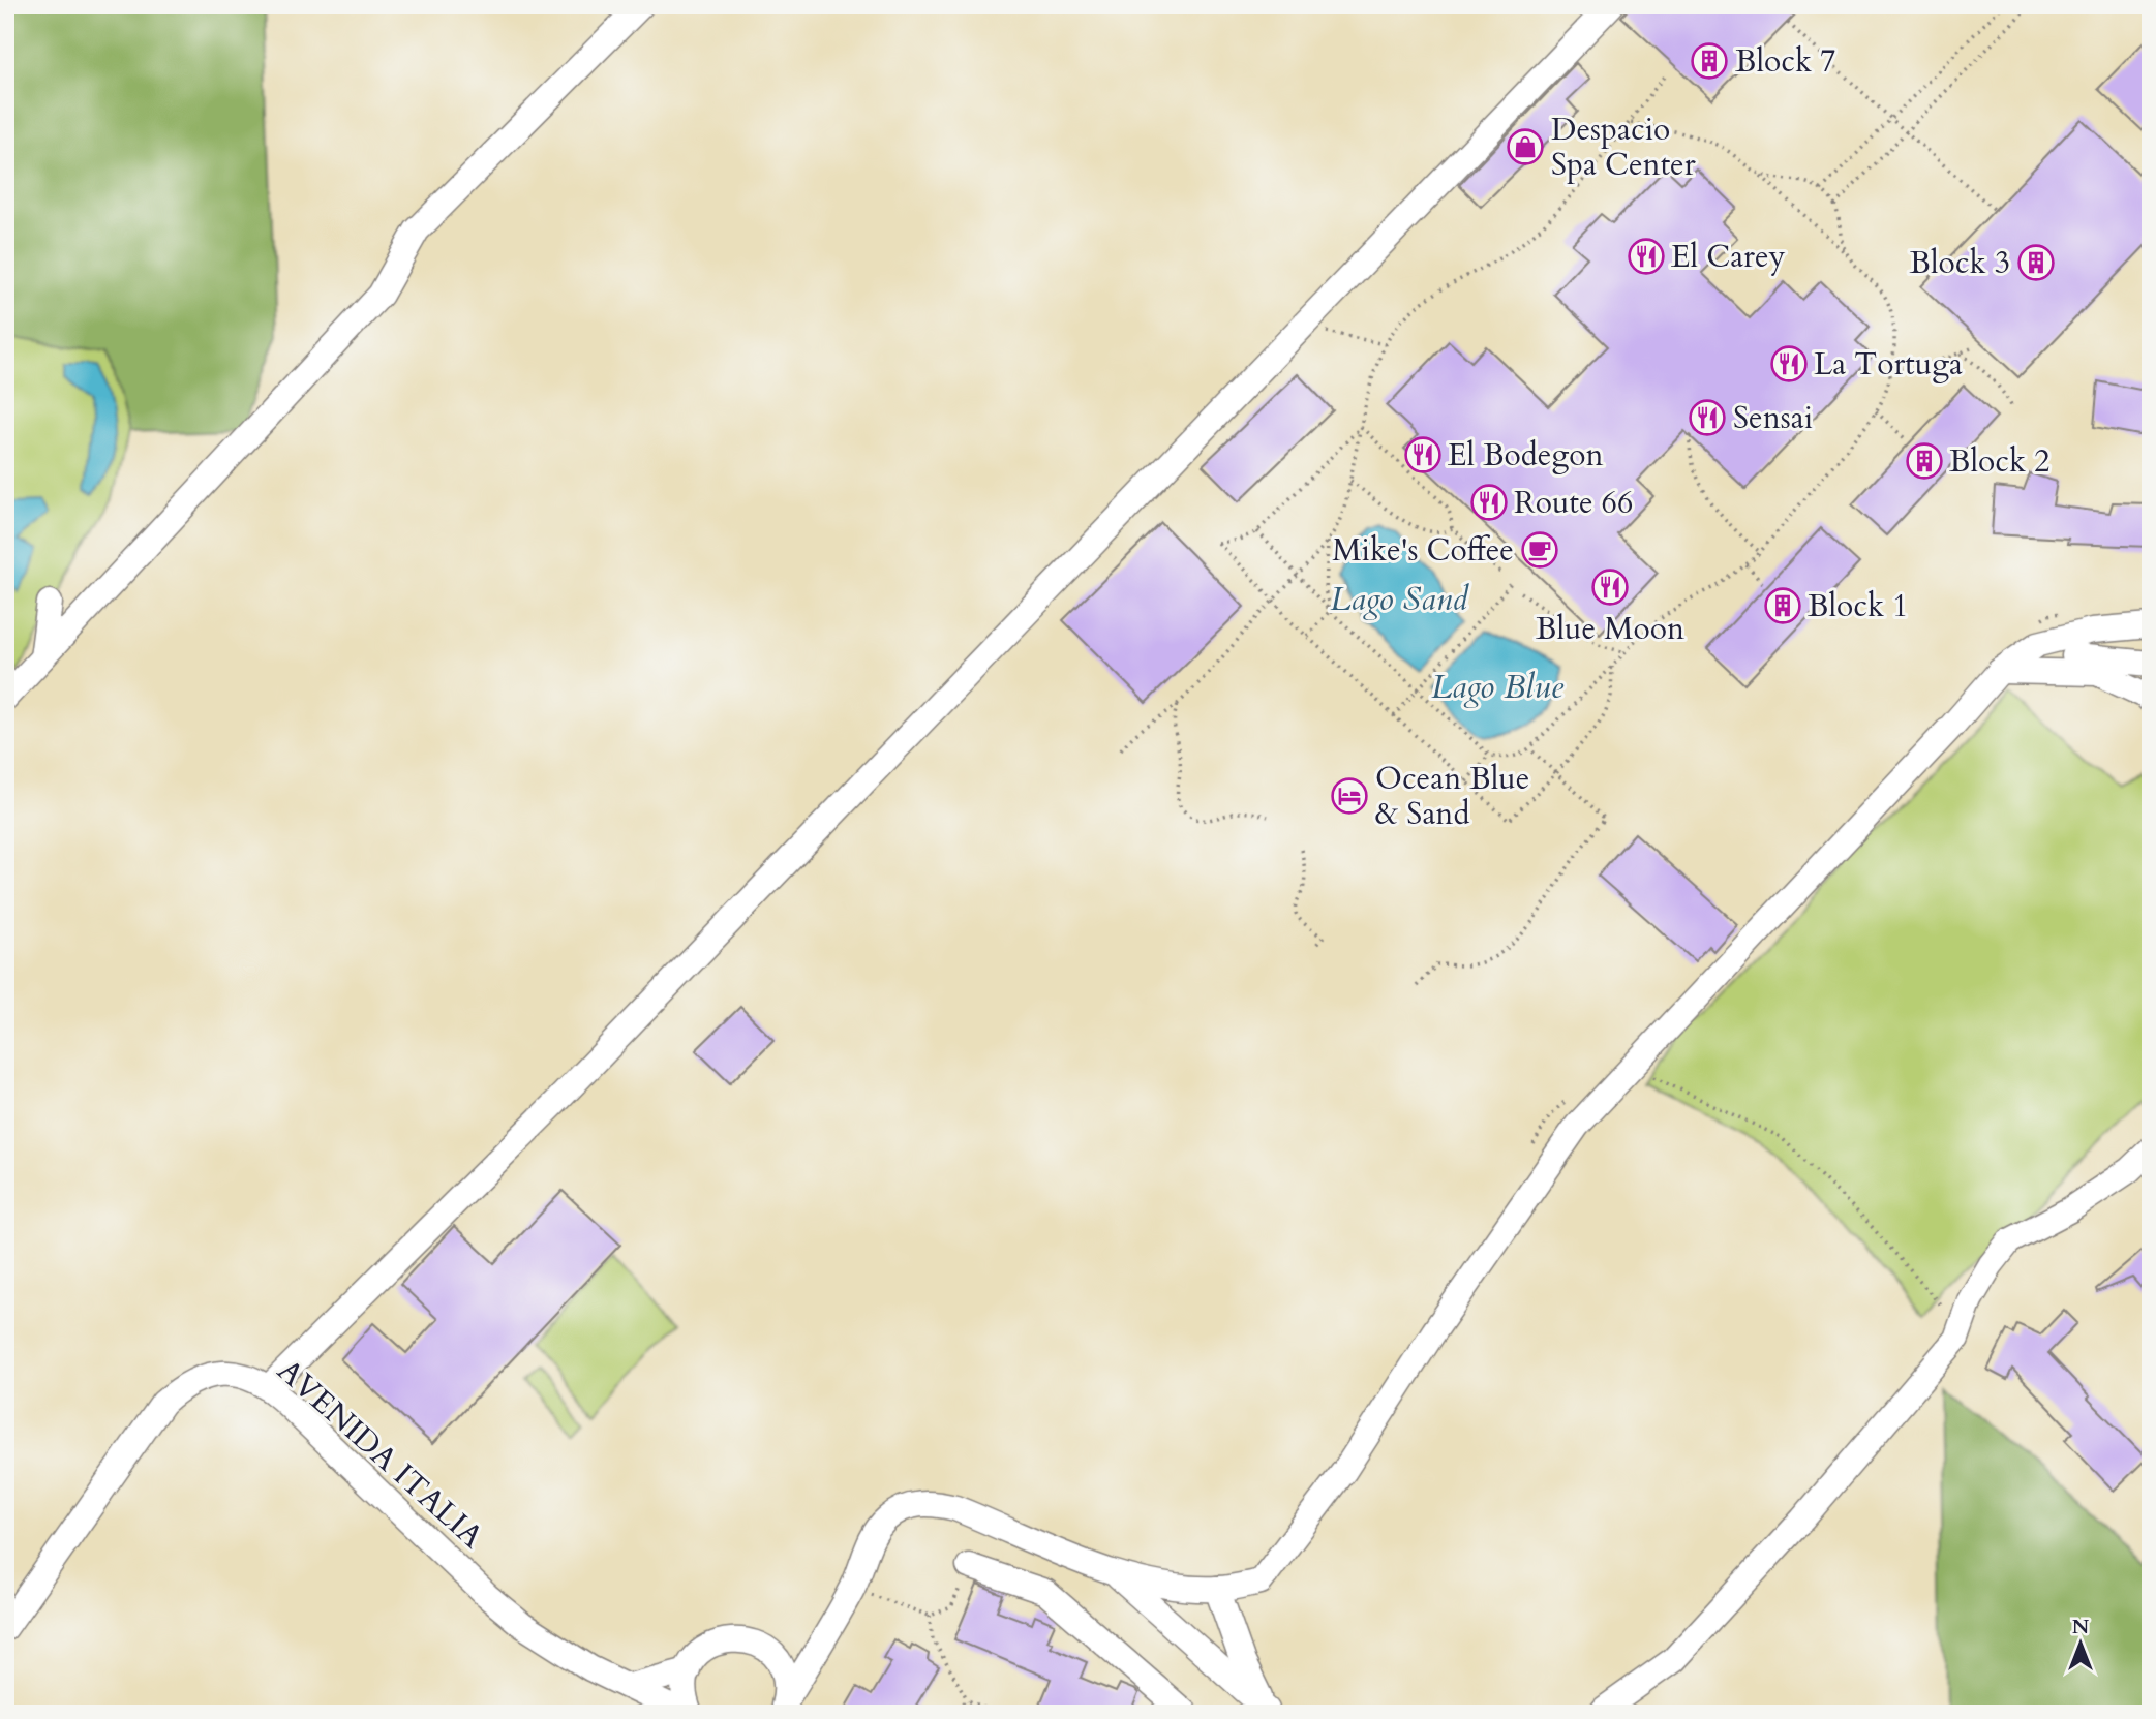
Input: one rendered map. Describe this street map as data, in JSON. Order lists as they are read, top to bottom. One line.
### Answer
{"streets":{"street":["AVENIDA ITALIA"]},"water":["Lago Sand","Lago Blue"],"places":{"building":["Block 7","Block 3","Block 2","Block 1"],"shop":["Despacio Spa Center"],"restaurant":["El Carey","La Tortuga","Sensai","El Bodegon","Route 66","Blue Moon"],"cafe":["Mike's Coffee"],"hotel":["Ocean Blue & Sand"]},"north":"top"}
